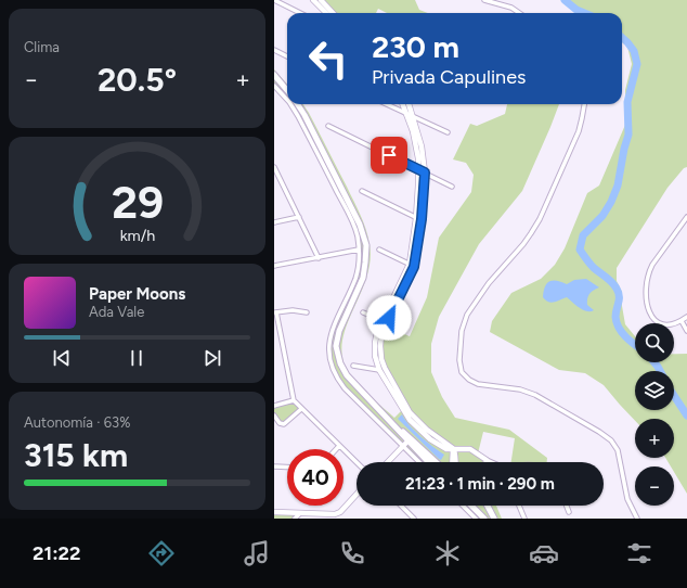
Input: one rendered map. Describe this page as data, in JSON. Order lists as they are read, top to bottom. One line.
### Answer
{"page":{"tile":["Clima",["Autonomía · 63%","315 km"]],"turn":["230 m","Privada Capulines"],"heat":["−","20.5°","+"],"song":["Paper Moons","Ada Vale"],"map_buttons":["+","−"],"limit":"40","trip":"21:23 · 1 min · 290 m","tabs":"21:22","gauge":["29","km/h"]}}
